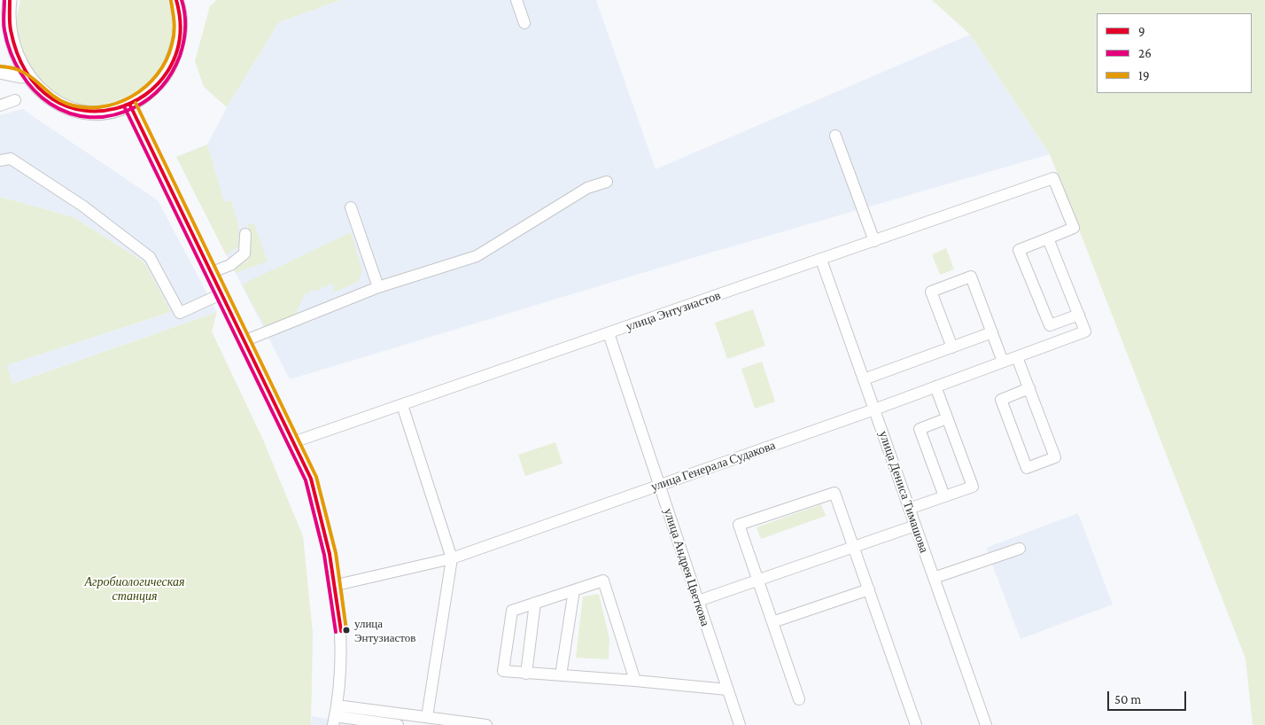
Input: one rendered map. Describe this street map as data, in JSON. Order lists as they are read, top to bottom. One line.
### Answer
{"streets":{"street":["улица Энтузиастов","улица Генерала Судакова","улица Дениса Тимашова","улица Андрея Цветкова"]},"crossings":[["улица Энтузиастов","улица Дениса Тимашова"],["улица Энтузиастов","улица Андрея Цветкова"],["улица Генерала Судакова","улица Дениса Тимашова"],["улица Генерала Судакова","улица Андрея Цветкова"]],"parks":["Агробиологическая станция"],"places":["улица Энтузиастов"],"lines":["transit line 9","transit line 26","transit line 19"],"legend":["9","26","19"],"scale_bar":"50 m"}
